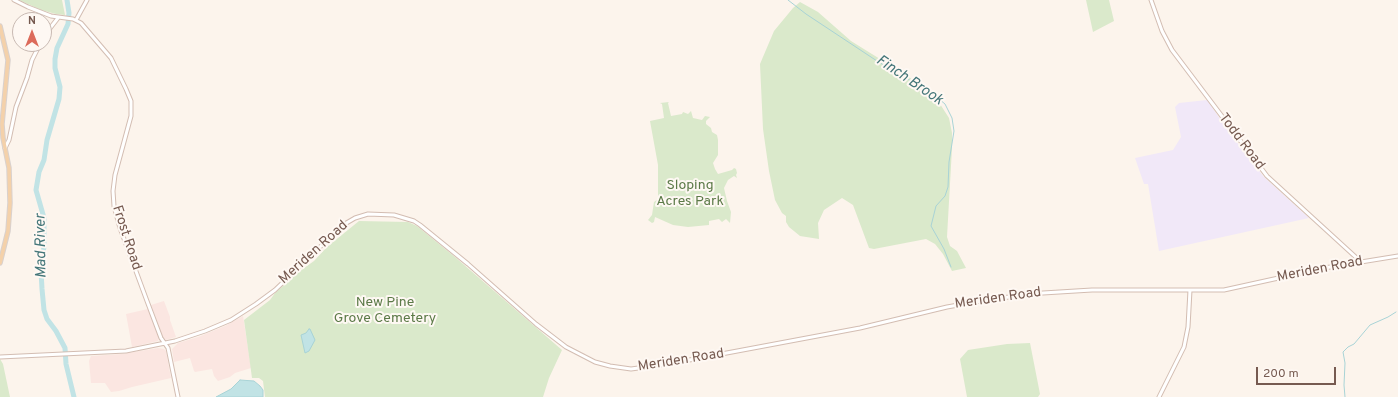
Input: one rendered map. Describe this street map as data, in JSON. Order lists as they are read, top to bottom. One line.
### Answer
{"streets":{"main road":["Todd Road","Frost Road","Meriden Road"]},"crossings":[["Todd Road","Meriden Road"],["Frost Road","Meriden Road"]],"water":["Finch Brook","Mad River"],"parks":["Sloping Acres Park","New Pine Grove Cemetery"],"scale_bar":"200 m","north":"top"}
